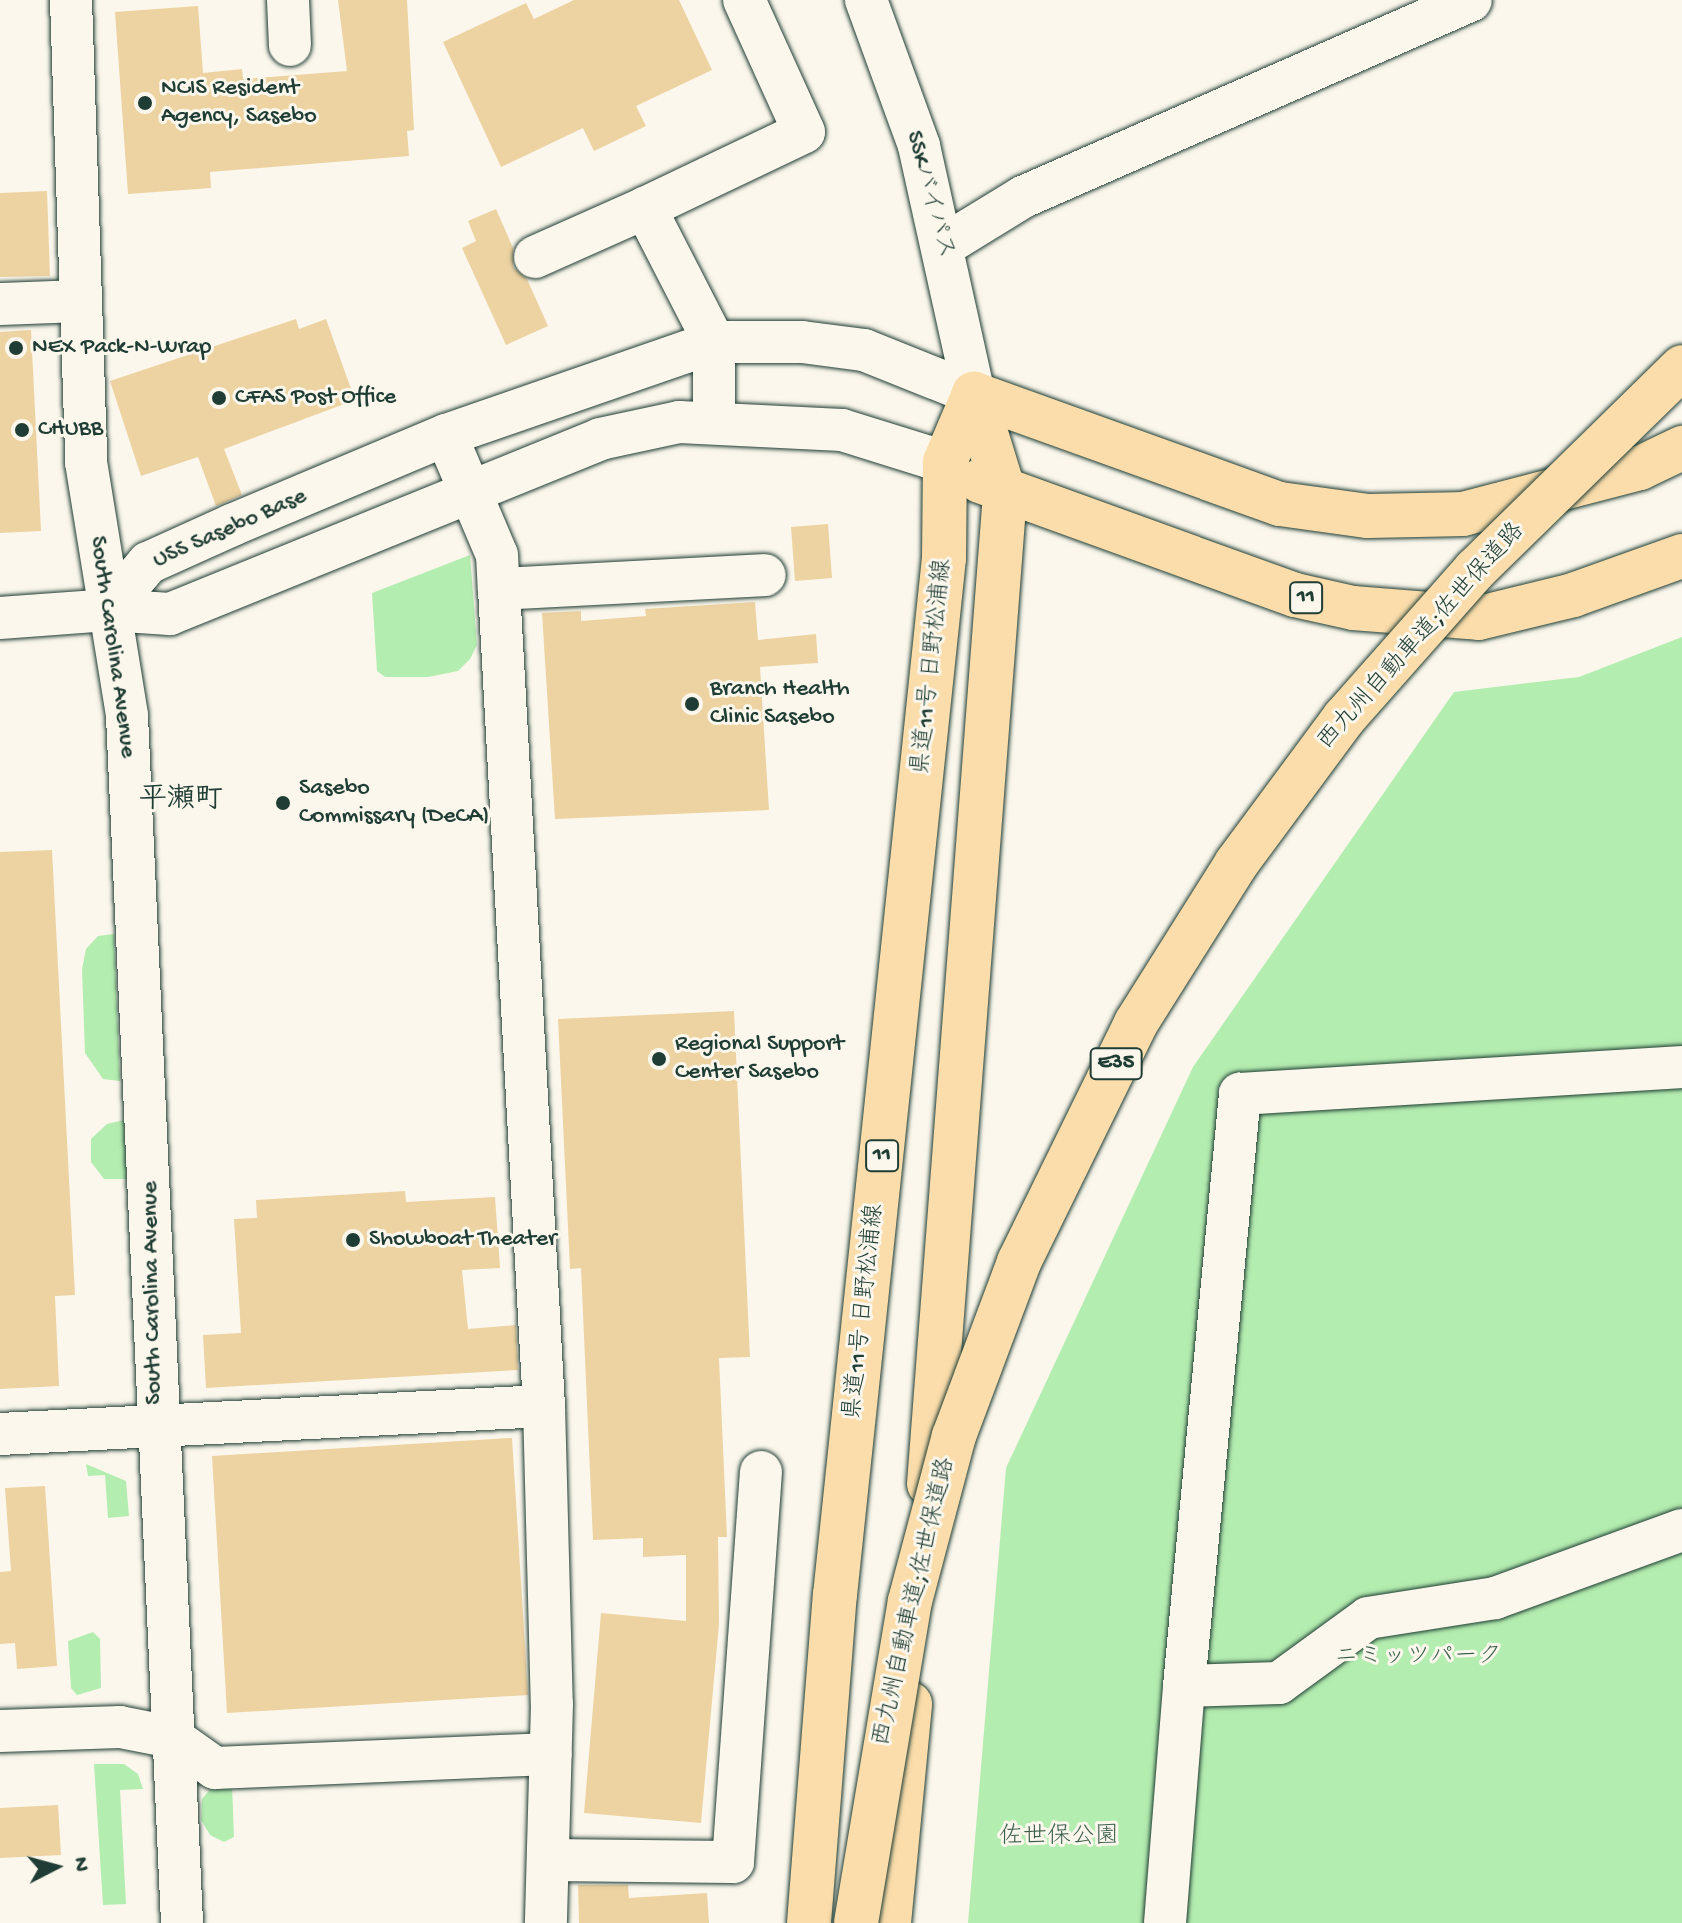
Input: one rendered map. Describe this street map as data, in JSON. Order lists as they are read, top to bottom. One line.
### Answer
{"streets":{"main road":["11","西九州自動車道;佐世保道路","県道11号 日野松浦線","E35"],"street":["SSKバイパス","USS Sasebo Base","South Carolina Avenue"]},"crossings":[["SSKバイパス","USS Sasebo Base"],["SSKバイパス","県道11号 日野松浦線"],["USS Sasebo Base","South Carolina Avenue"],["USS Sasebo Base","県道11号 日野松浦線"],["11","県道11号 日野松浦線"]],"districts":["平瀬町"],"parks":["ニミッツパーク","佐世保公園"],"places":["NCIS Resident Agency, Sasebo","NEX Pack-N-Wrap","CFAS Post Office","CHUBB","Branch Health Clinic Sasebo","Sasebo Commissary (DeCA)","Regional Support Center Sasebo","Showboat Theater"],"north":"right"}
